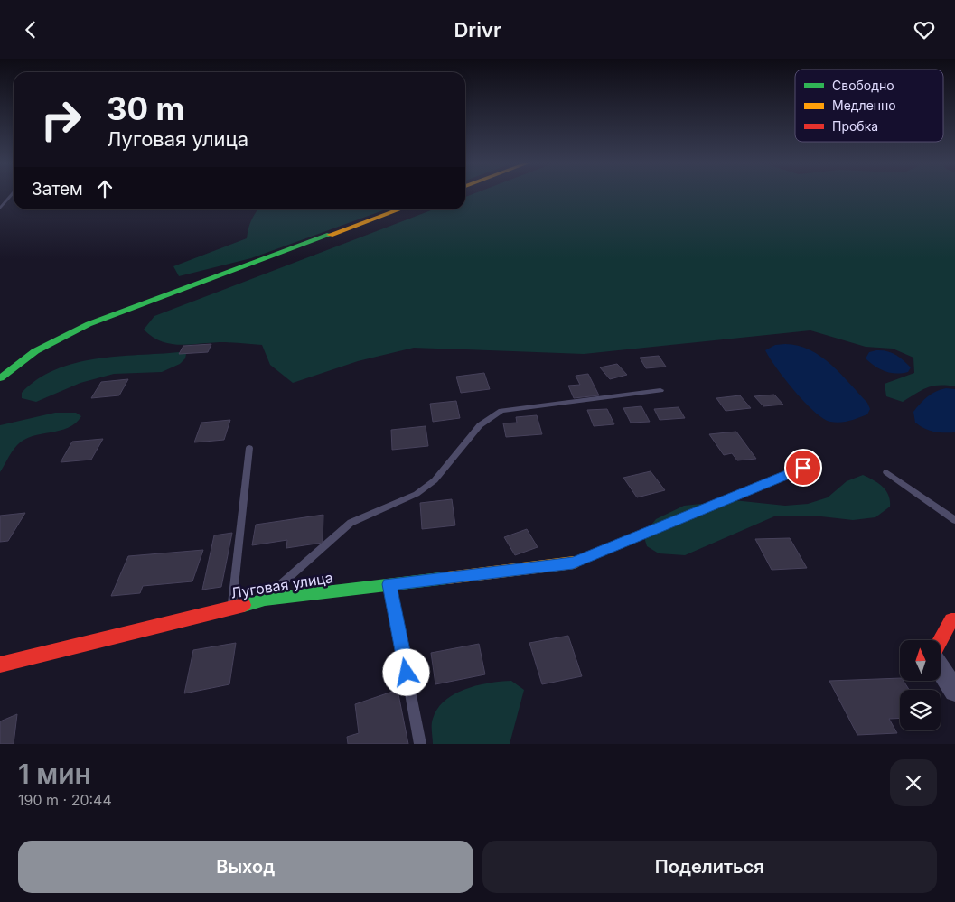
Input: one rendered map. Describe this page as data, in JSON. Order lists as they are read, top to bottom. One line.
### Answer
{"streets":{"street":["Луговая улица"]},"legend":["Свободно","Медленно","Пробка"],"north":"top","page":{"header":"Drivr","turn":["30 m","Луговая улица"],"then":"Затем","heading":["1 мин","190 m · 20:44"],"buttons":["Выход","Поделиться"]}}
